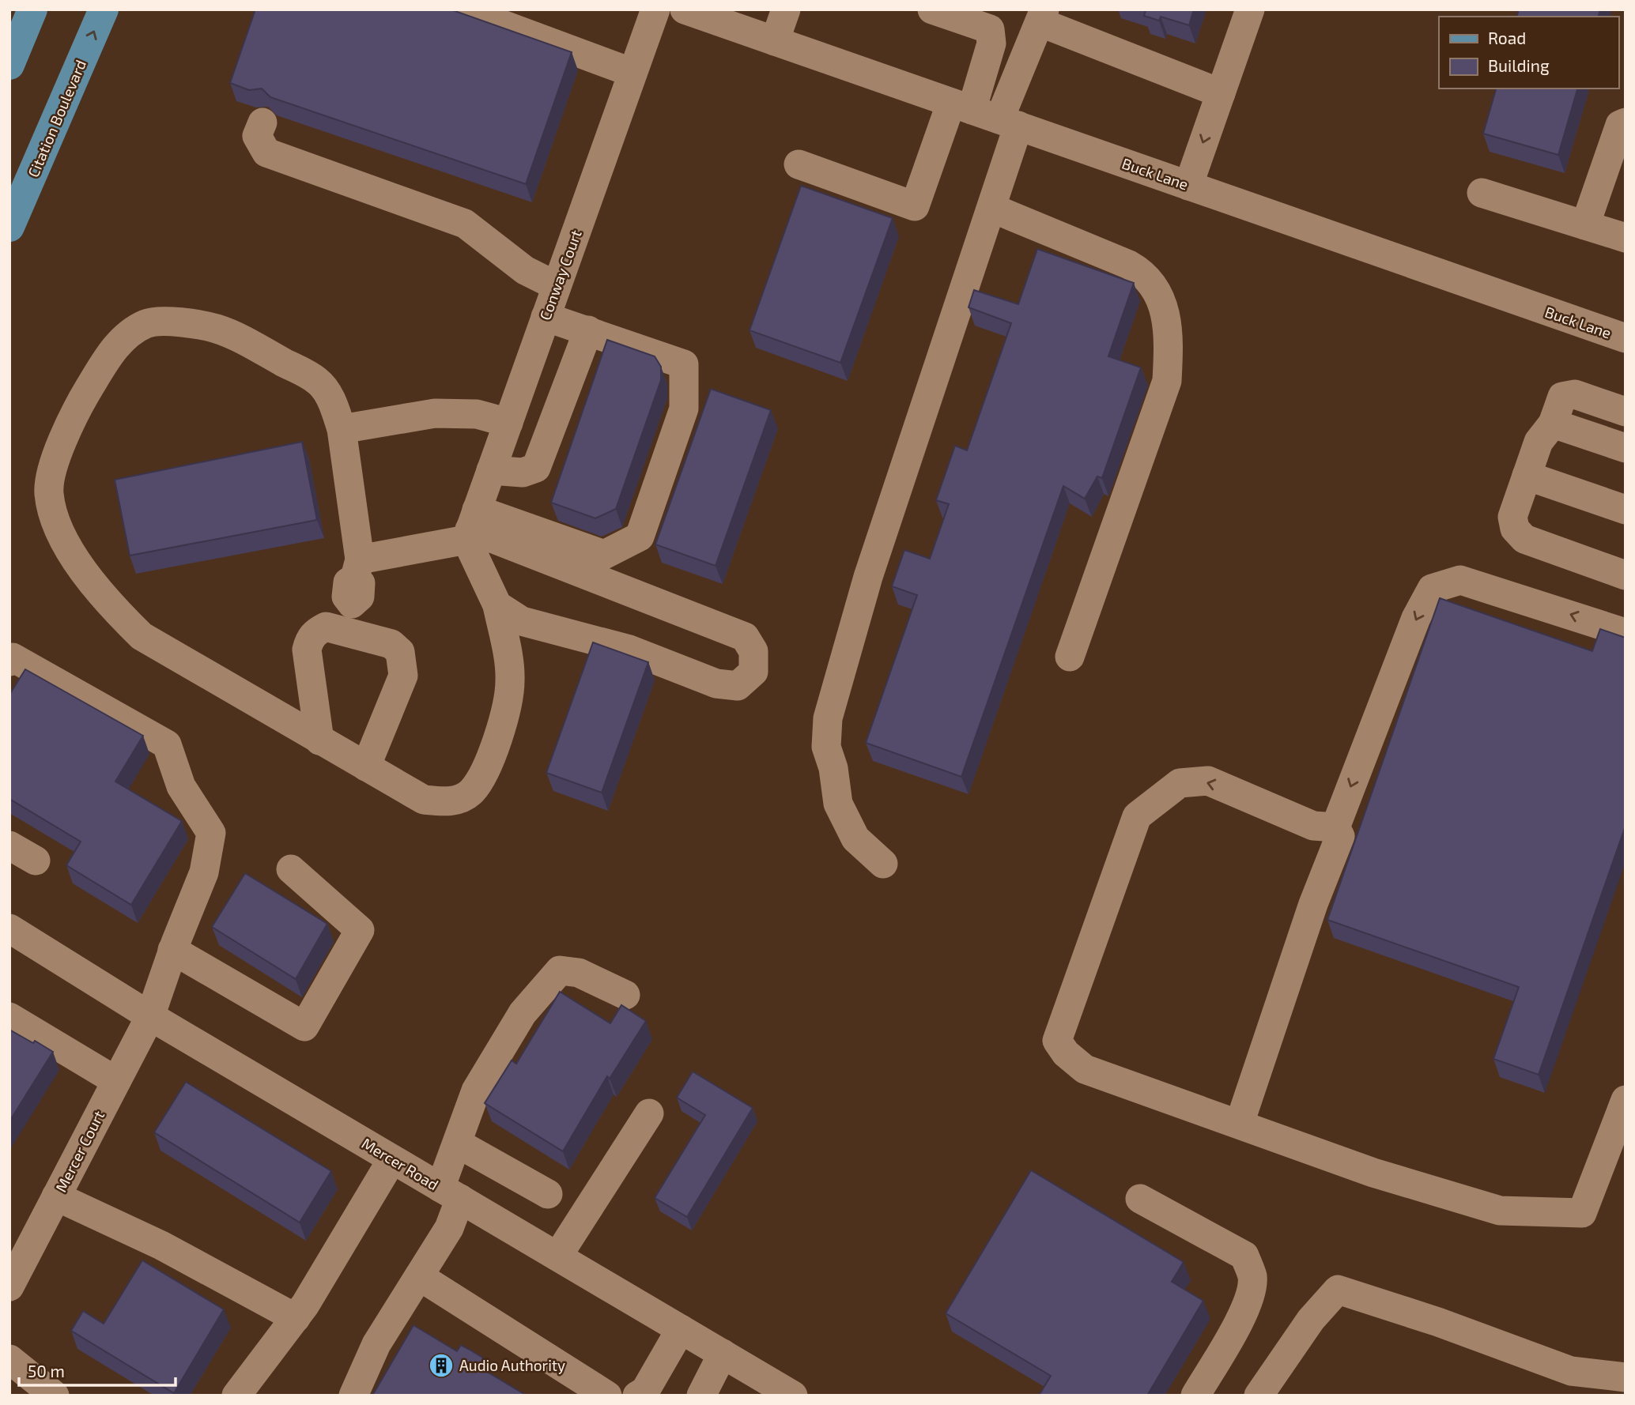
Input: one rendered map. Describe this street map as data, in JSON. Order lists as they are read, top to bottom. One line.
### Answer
{"streets":{"main road":["Citation Boulevard"],"street":["Buck Lane","Conway Court","Mercer Court","Mercer Road"]},"crossings":[["Mercer Court","Mercer Road"]],"one_way":["Citation Boulevard"],"places":{"building":["Audio Authority"]},"legend":["Road","Building"],"scale_bar":"50 m"}
